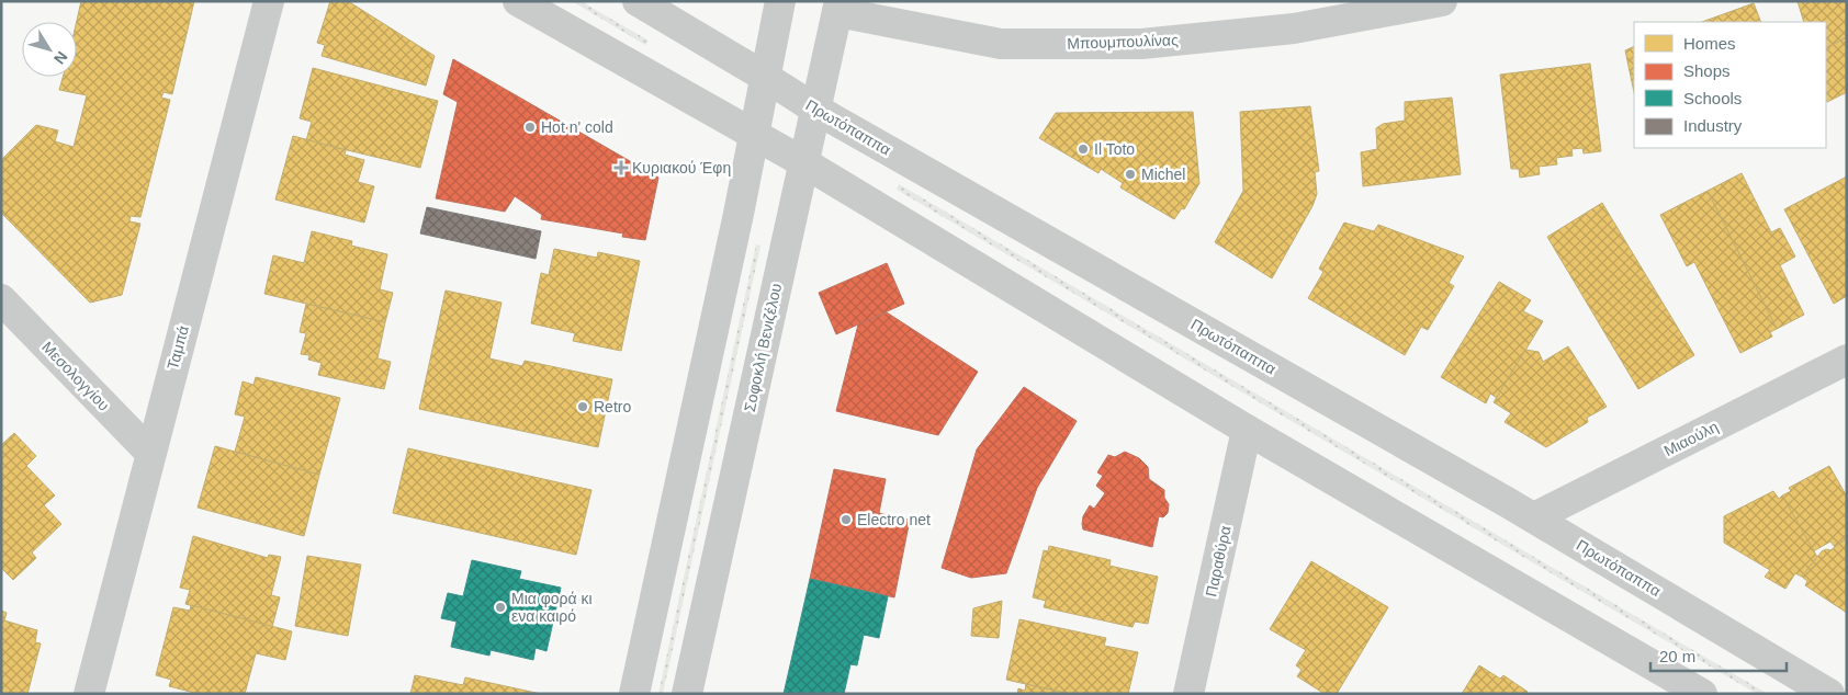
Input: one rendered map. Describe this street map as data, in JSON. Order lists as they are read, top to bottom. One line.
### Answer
{"streets":{"street":["Μπουμπουλίνας","Πρωτόπαππα","Ταμπά","Σοφοκλή Βενιζέλου","Μεσολογγίου","Μιαούλη","Παραθύρα"]},"crossings":[["Μπουμπουλίνας","Σοφοκλή Βενιζέλου"],["Πρωτόπαππα","Σοφοκλή Βενιζέλου"],["Πρωτόπαππα","Μιαούλη"],["Ταμπά","Μεσολογγίου"]],"places":{"other":["Hot n' cold","Il Toto","Michel","Retro","Electro net","Μια φορά κι ενα καιρό"],"health":["Κυριακού Έφη"]},"legend":["Homes","Shops","Schools","Industry"],"scale_bar":"20 m","north":"bottom right"}
